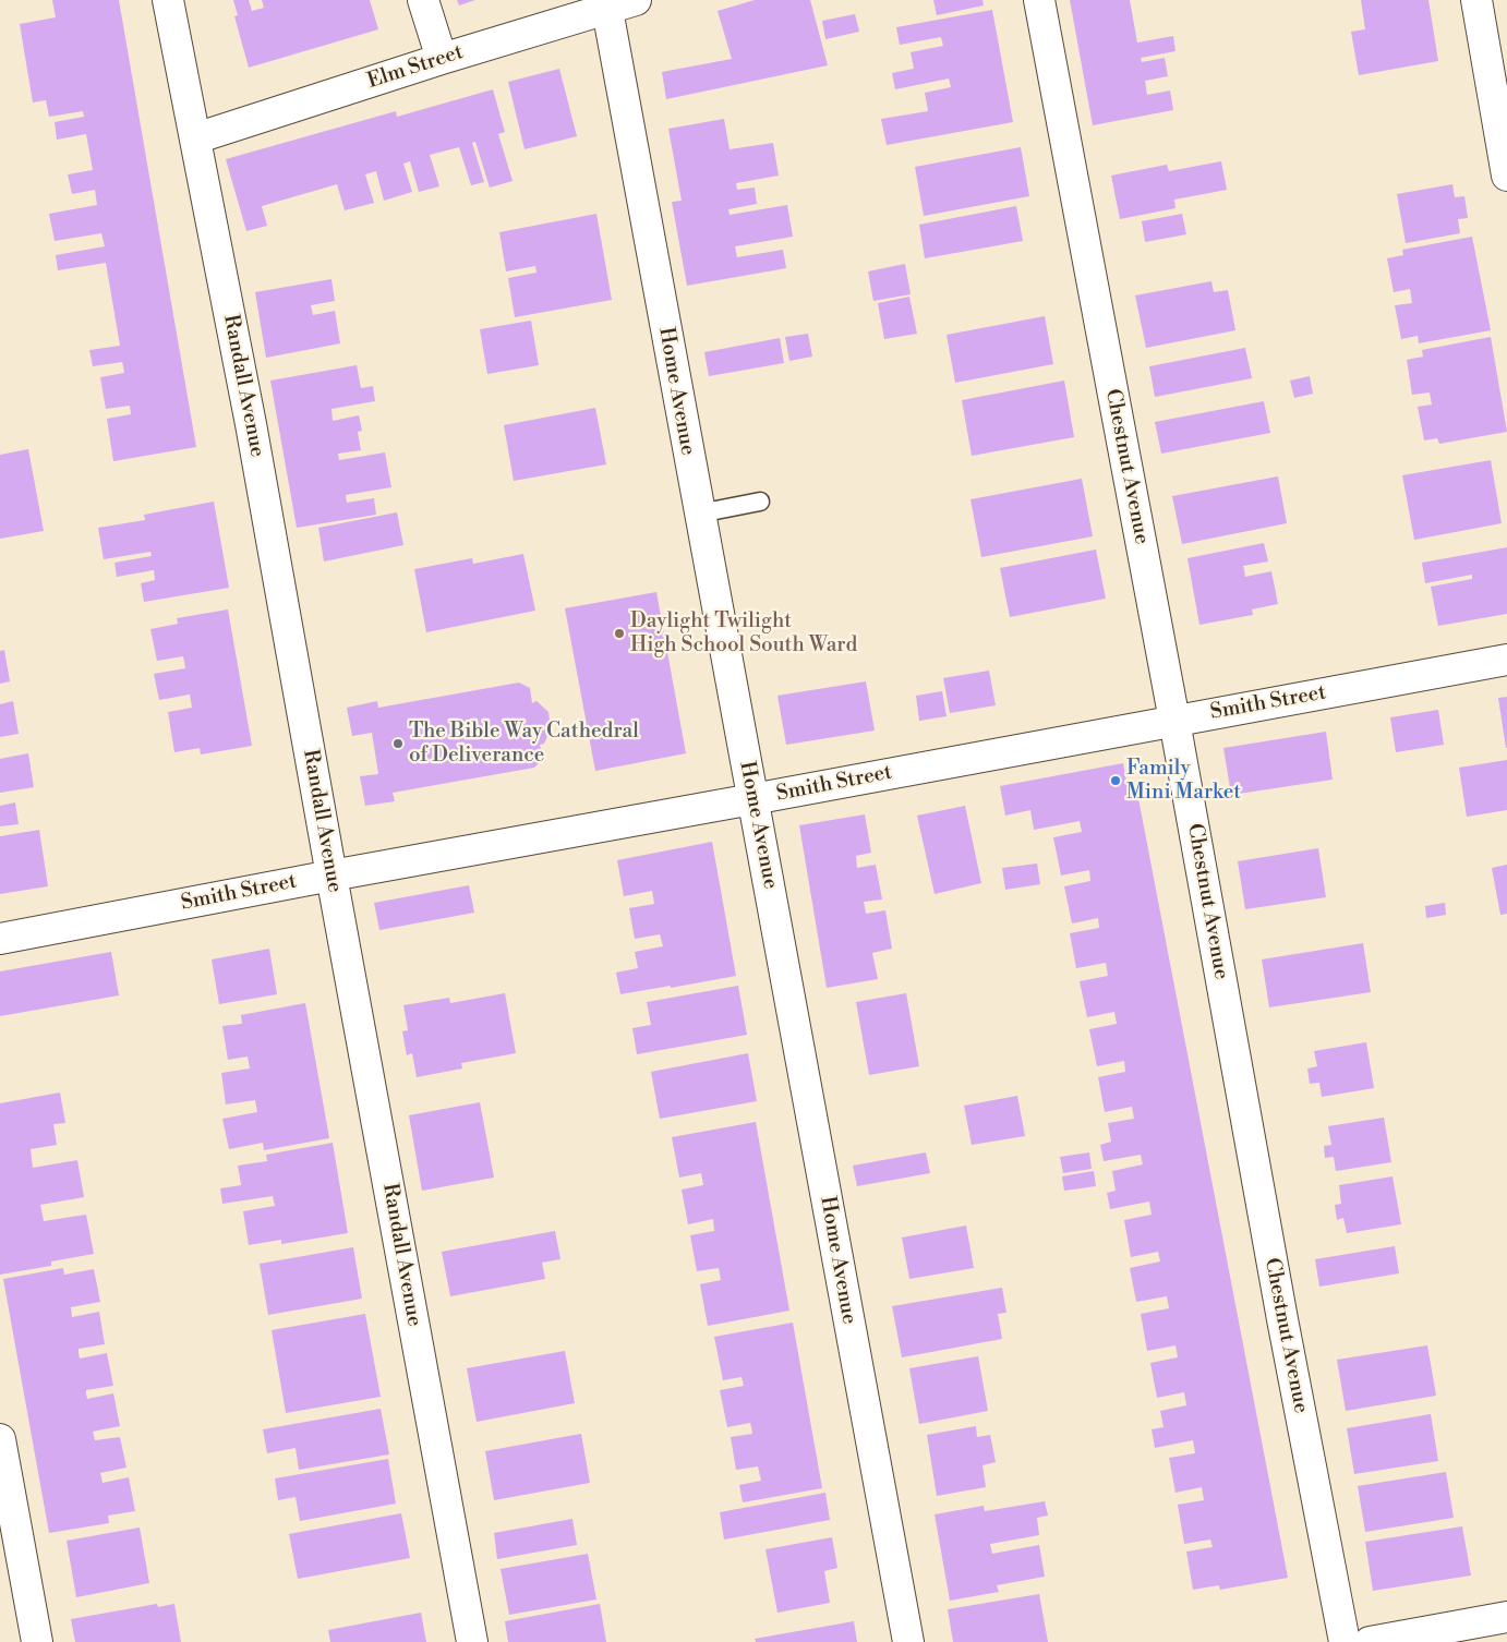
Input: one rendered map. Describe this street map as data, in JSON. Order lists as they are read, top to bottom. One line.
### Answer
{"streets":{"street":["Elm Street","Randall Avenue","Home Avenue","Chestnut Avenue","Smith Street"]},"crossings":[["Elm Street","Randall Avenue"],["Elm Street","Home Avenue"],["Randall Avenue","Smith Street"],["Home Avenue","Smith Street"],["Chestnut Avenue","Smith Street"]],"places":["Daylight Twilight High School South Ward","The Bible Way Cathedral of Deliverance","Family Mini Market"]}
